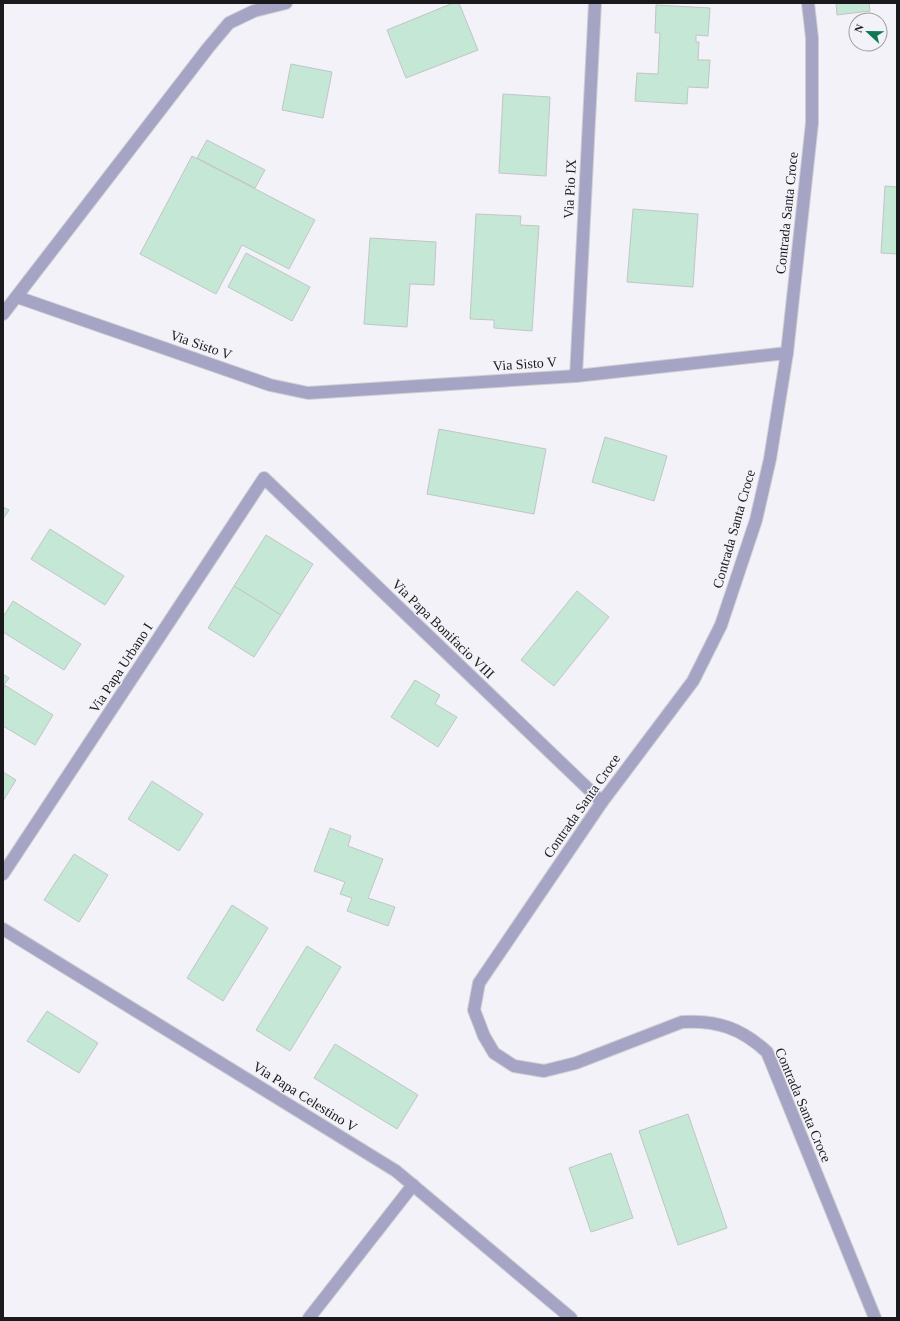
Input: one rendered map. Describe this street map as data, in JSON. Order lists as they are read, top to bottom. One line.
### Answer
{"streets":{"street":["Via Pio IX","Contrada Santa Croce","Via Sisto V","Via Papa Bonifacio VIII","Via Papa Urbano I","Via Papa Celestino V"]},"crossings":[["Via Pio IX","Via Sisto V"],["Contrada Santa Croce","Via Sisto V"],["Contrada Santa Croce","Via Papa Bonifacio VIII"],["Via Papa Bonifacio VIII","Via Papa Urbano I"]],"north":"left"}
